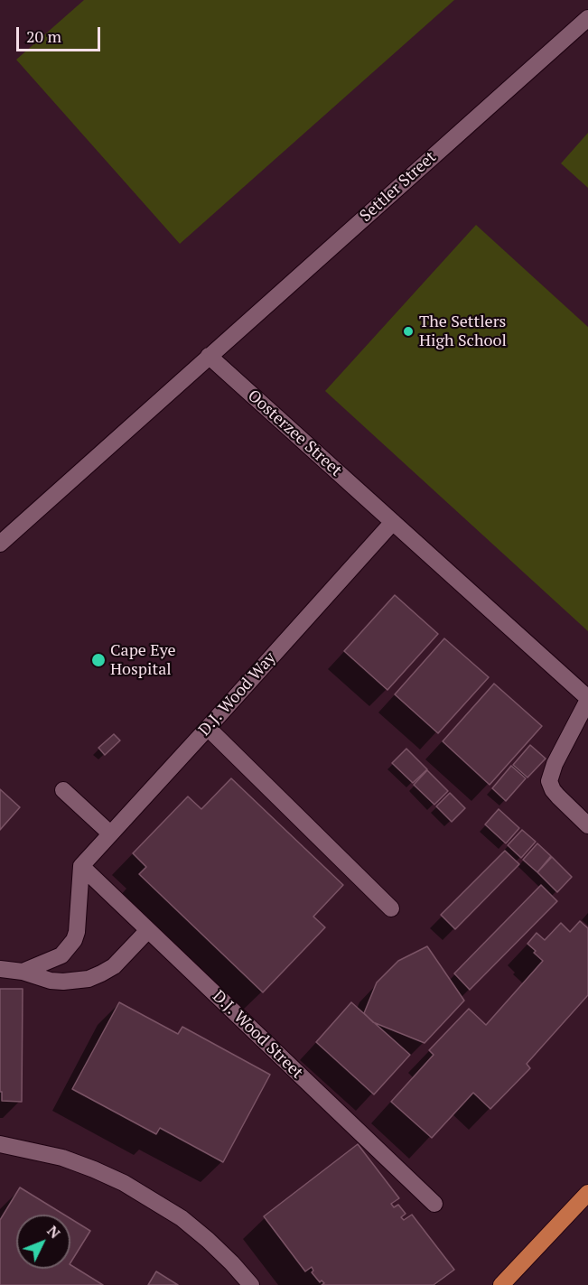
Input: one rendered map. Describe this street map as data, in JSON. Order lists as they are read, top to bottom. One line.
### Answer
{"streets":{"street":["Settler Street","Oosterzee Street","D.J. Wood Way","D.J. Wood Street"]},"crossings":[["Settler Street","Oosterzee Street"],["Oosterzee Street","D.J. Wood Way"],["D.J. Wood Way","D.J. Wood Street"]],"places":["The Settlers High School","Cape Eye Hospital"],"scale_bar":"20 m","north":"top right"}
